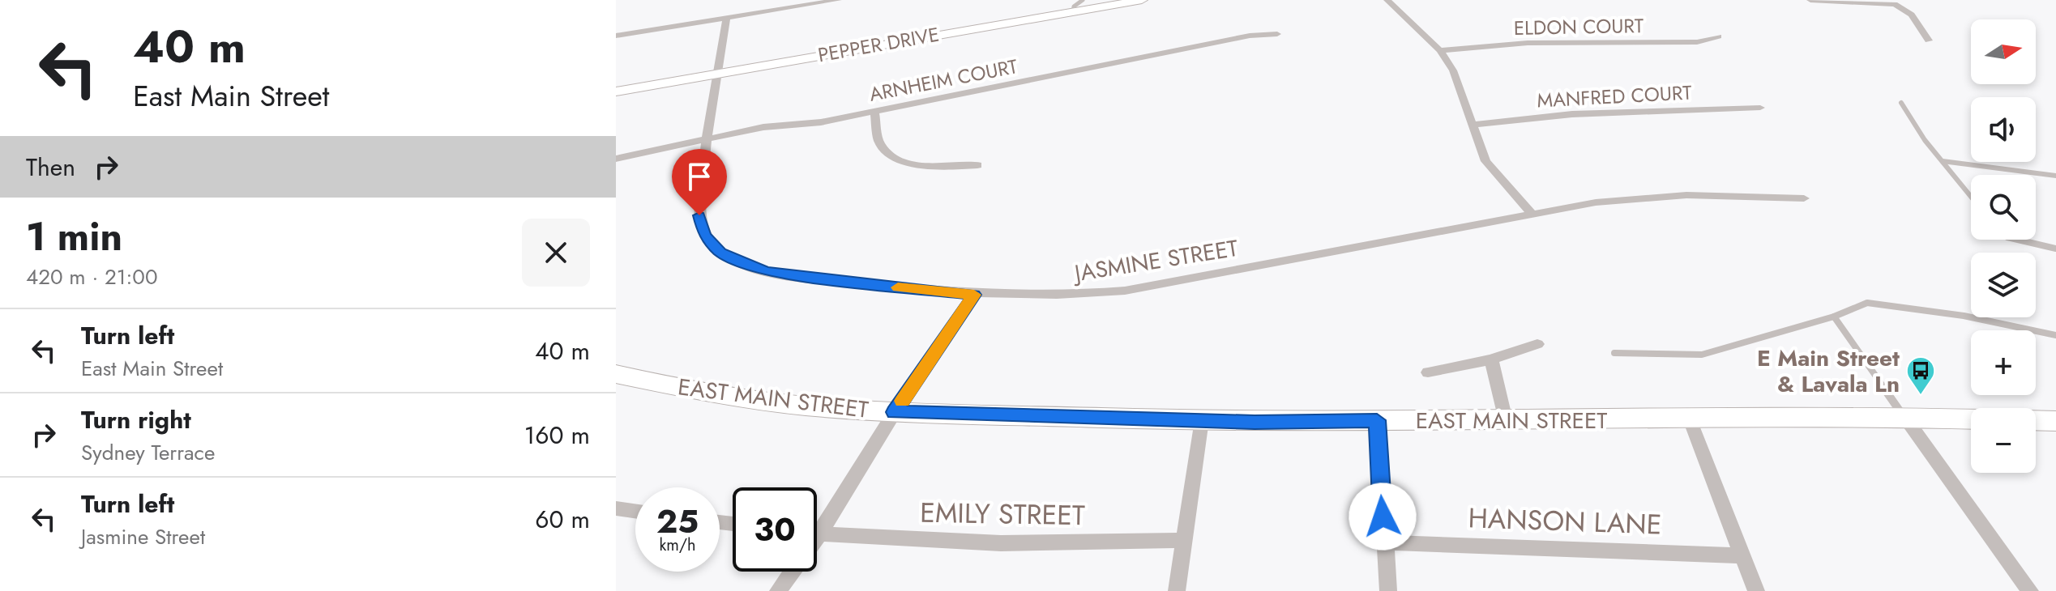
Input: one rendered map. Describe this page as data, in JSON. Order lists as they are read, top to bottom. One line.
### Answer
{"streets":{"main road":["EAST MAIN STREET"],"street":["ELDON COURT","PEPPER DRIVE","ARNHEIM COURT","MANFRED COURT","JASMINE STREET","EMILY STREET","HANSON LANE"]},"crossings":[["PEPPER DRIVE","JASMINE STREET"],["ARNHEIM COURT","JASMINE STREET"]],"places":{"bus stop":["E Main Street & Lavala Ln"]},"north":"right","page":{"turn":["40 m","East Main Street"],"map_buttons":["+","−"],"then":"Then","heading":["1 min","420 m · 21:00"],"list":[{"name":"Turn left","note":"East Main Street","value":"40 m"},{"name":"Turn right","note":"Sydney Terrace","value":"160 m"},{"name":"Turn left","note":"Jasmine Street","value":"60 m"}],"speed":"25 km/h","limit":"30"}}
